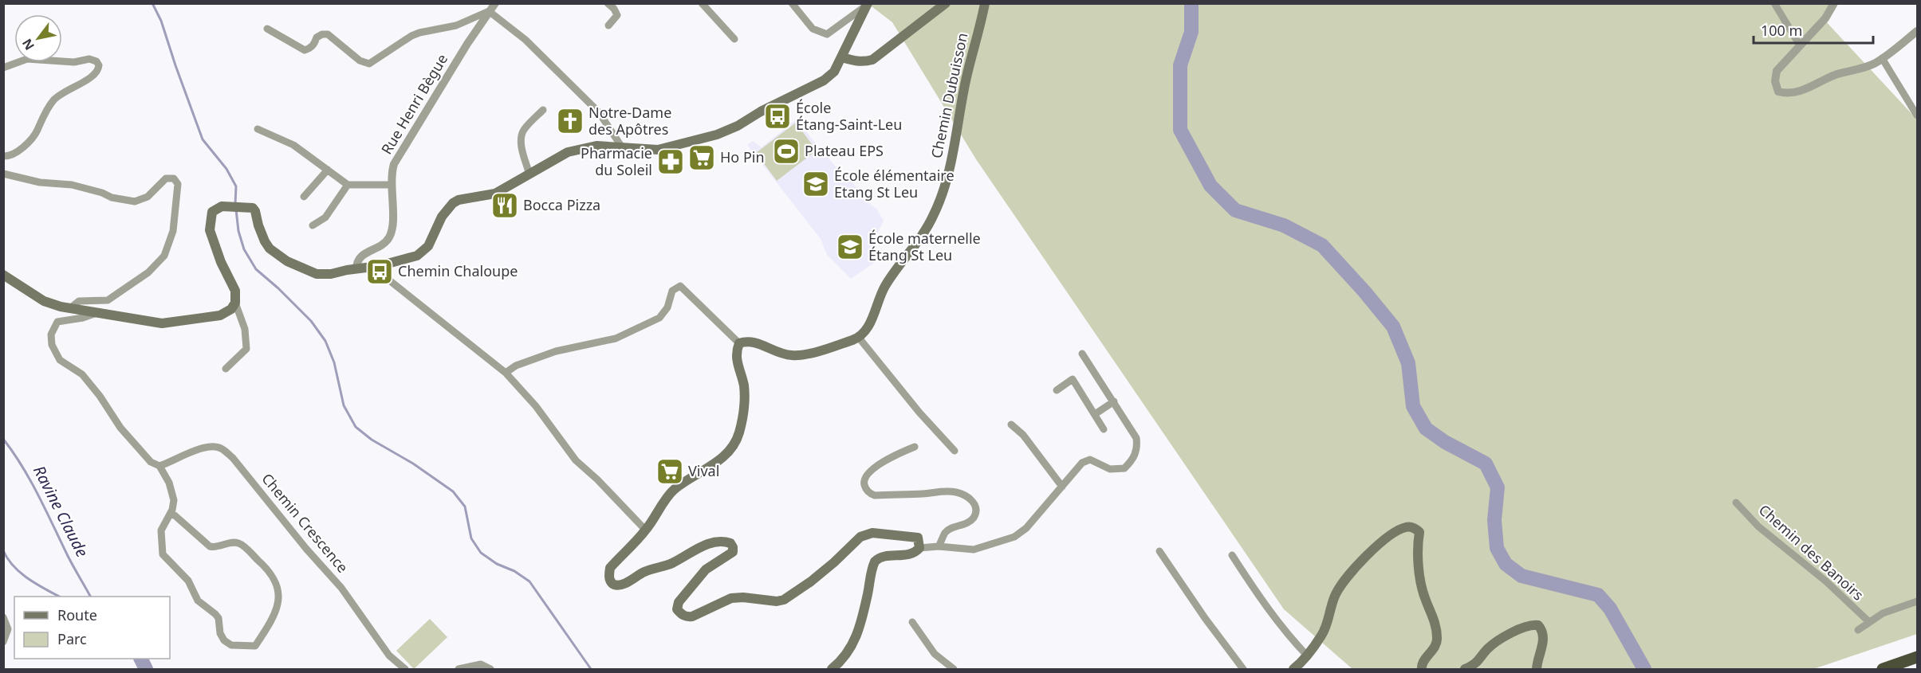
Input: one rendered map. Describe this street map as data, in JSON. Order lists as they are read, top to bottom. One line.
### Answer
{"streets":{"main road":["Chemin Dubuisson"],"street":["Rue Henri Bègue","Chemin Crescence","Chemin des Banoirs"]},"water":["Ravine Claude"],"places":{"bus stop":["École Étang-Saint-Leu","Chemin Chaloupe"],"church":["Notre-Dame des Apôtres"],"sports":["Plateau EPS"],"supermarket":["Ho Pin","Vival"],"pharmacy":["Pharmacie du Soleil"],"school or university":["École élémentaire Etang St Leu","École maternelle Étang St Leu"],"restaurant":["Bocca Pizza"]},"legend":["Route","Parc"],"scale_bar":"100 m","north":"bottom left"}
